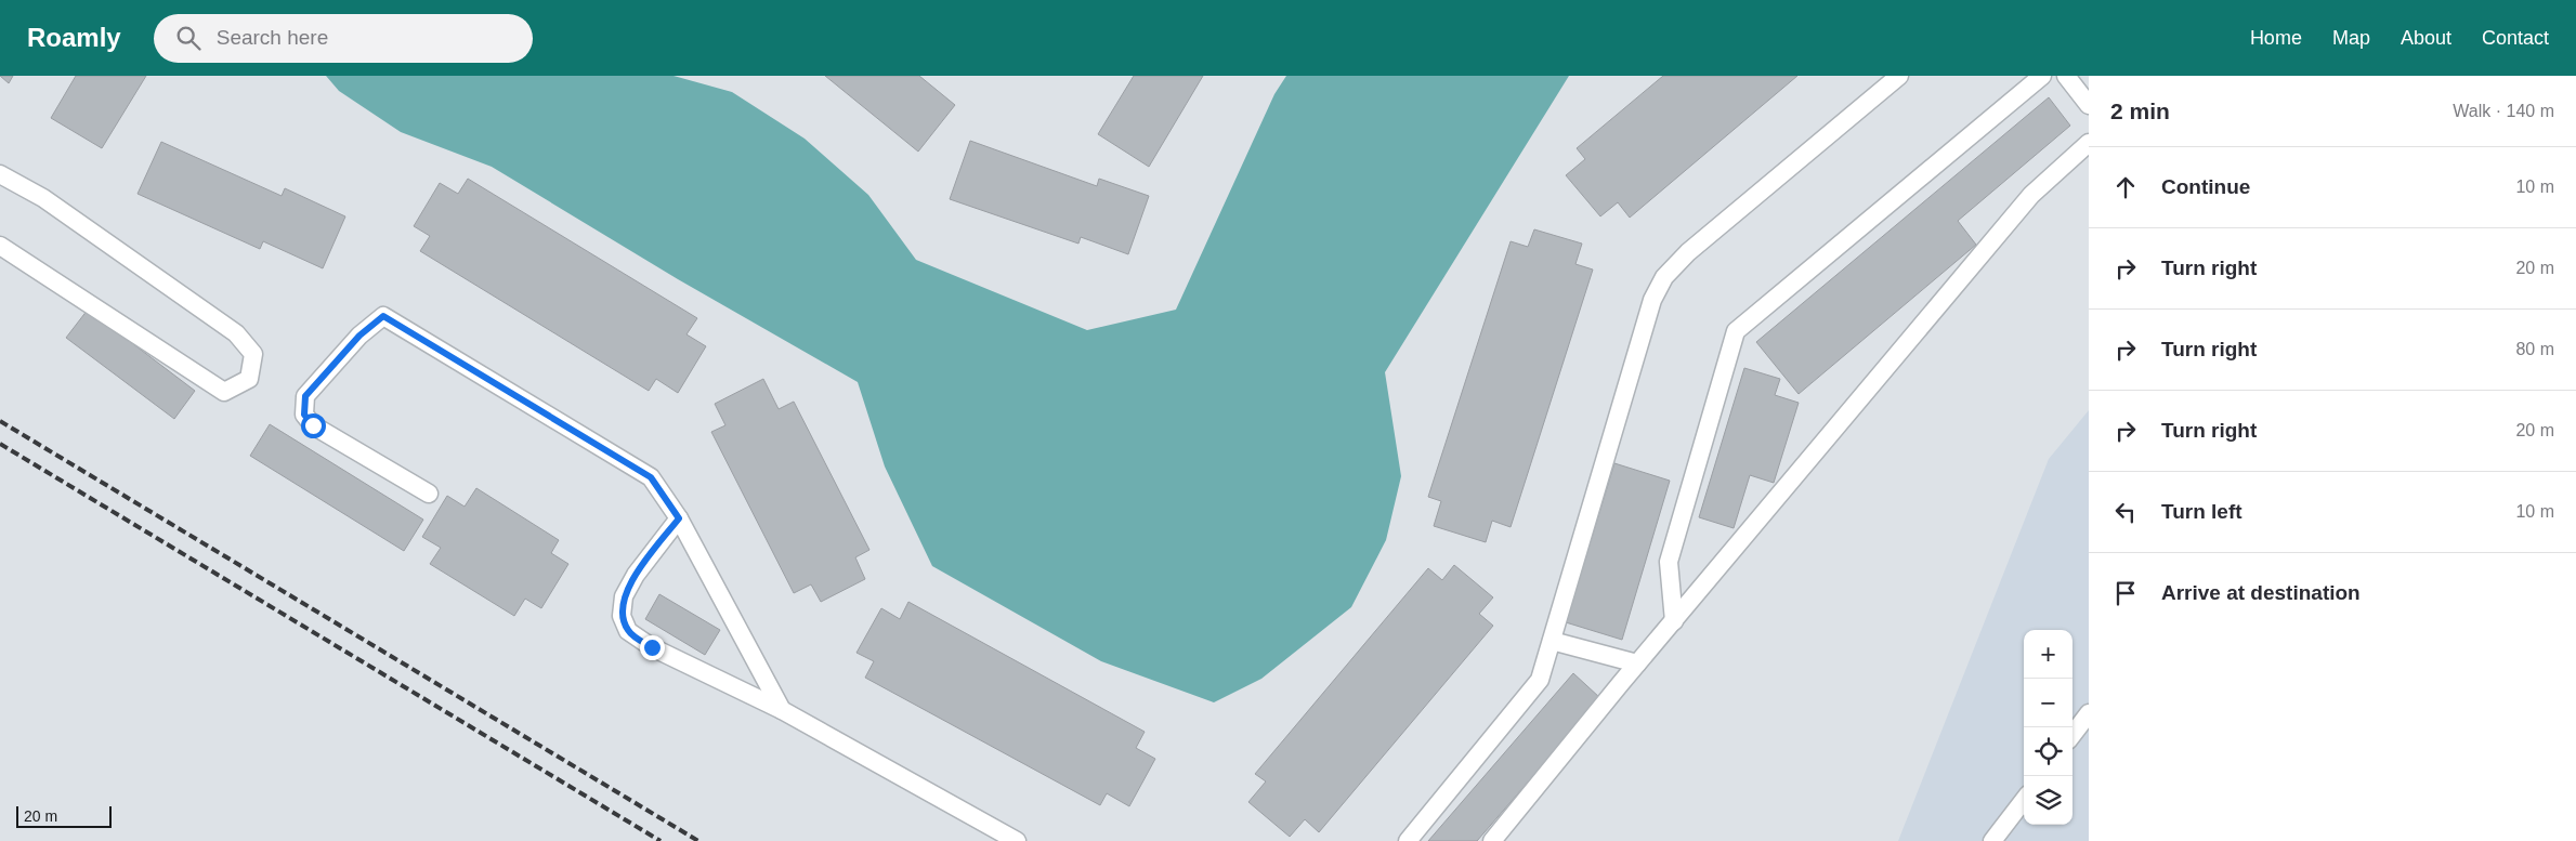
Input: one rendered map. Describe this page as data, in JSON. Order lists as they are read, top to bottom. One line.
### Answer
{"scale_bar":"20 m","page":{"header":"Roamly","search":"Search here","nav":["Home","Map","About","Contact"],"heading":["2 min","Walk · 140 m"],"list":[["Continue","10 m"],["Turn right","20 m"],["Turn right","80 m"],["Turn right","20 m"],["Turn left","10 m"],"Arrive at destination"],"map_buttons":["+","−"],"scale":"20 m"}}
